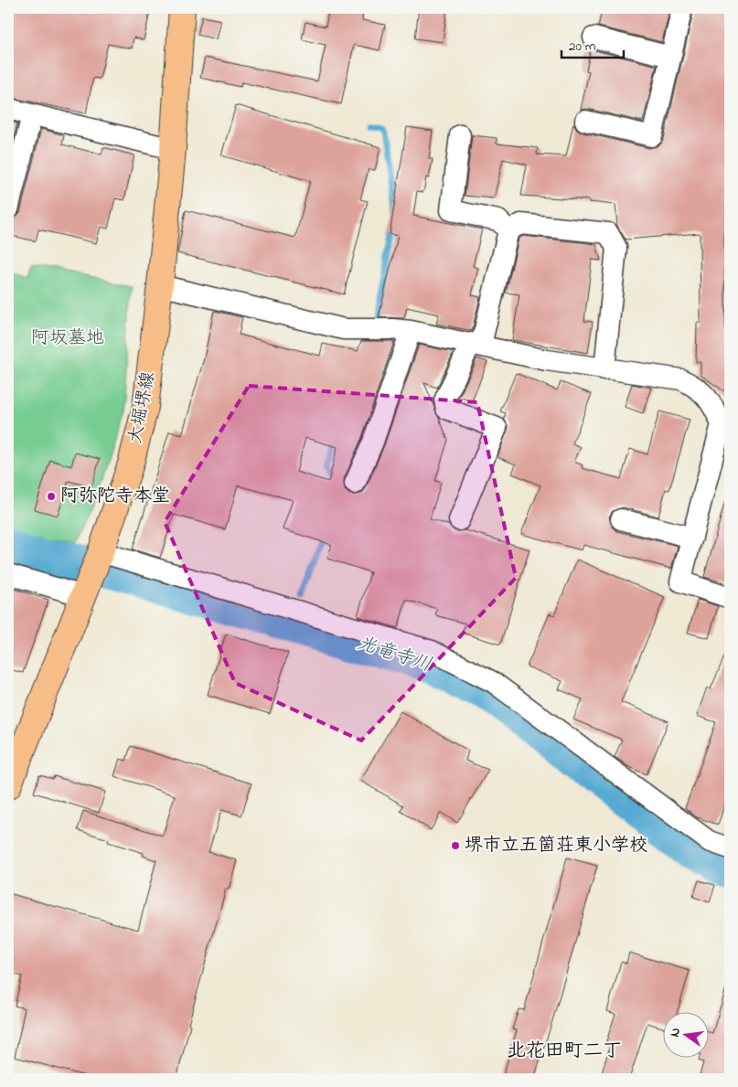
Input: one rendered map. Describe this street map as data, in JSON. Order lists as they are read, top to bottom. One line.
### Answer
{"streets":{"main road":["大堀堺線"]},"districts":["北花田町二丁"],"water":["光竜寺川"],"parks":["阿坂墓地"],"places":["阿弥陀寺本堂","堺市立五箇荘東小学校"],"scale_bar":"20 m","north":"left"}
